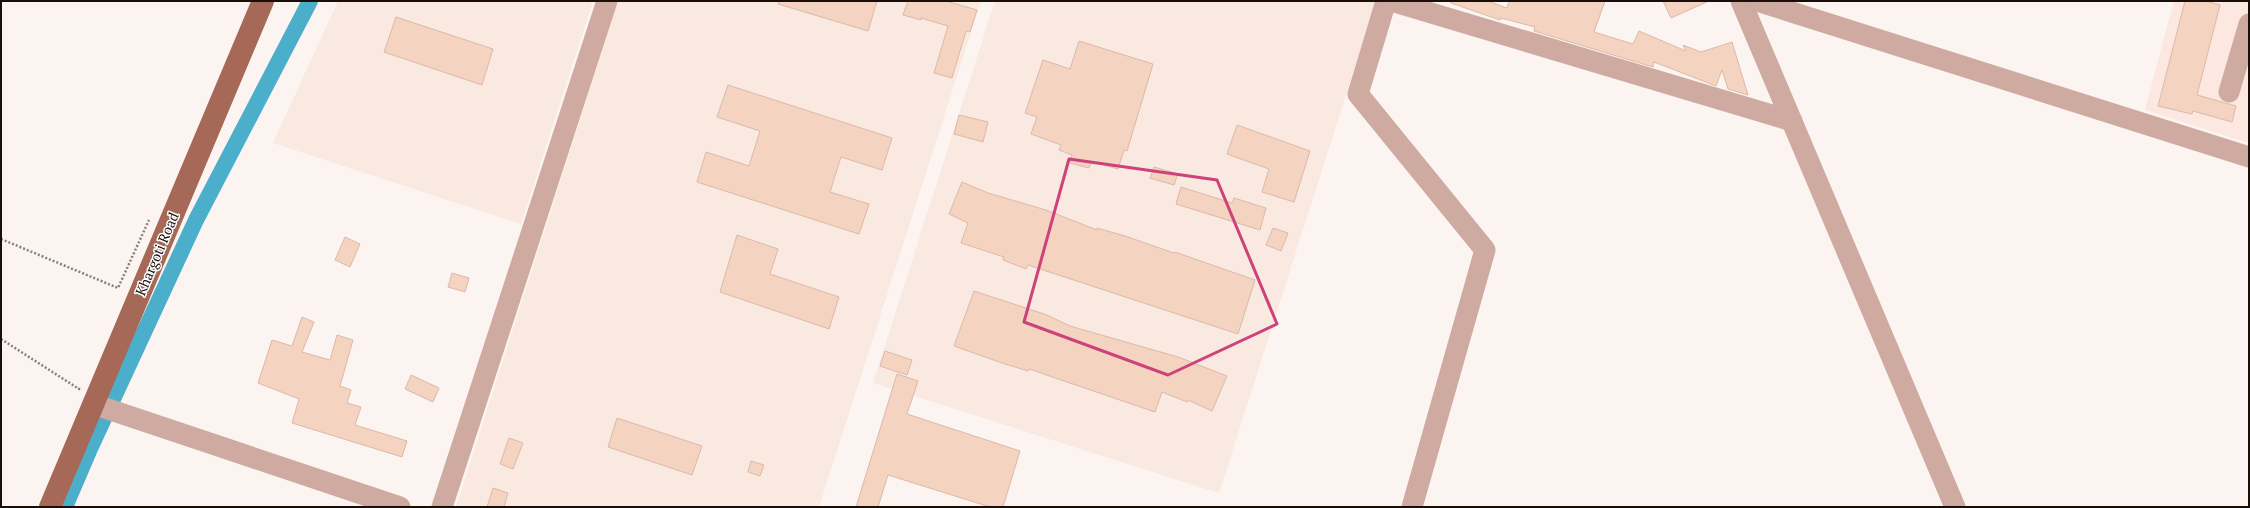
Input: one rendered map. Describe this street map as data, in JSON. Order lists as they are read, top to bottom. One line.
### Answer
{"streets":{"main road":["Khargoti Road"]}}
